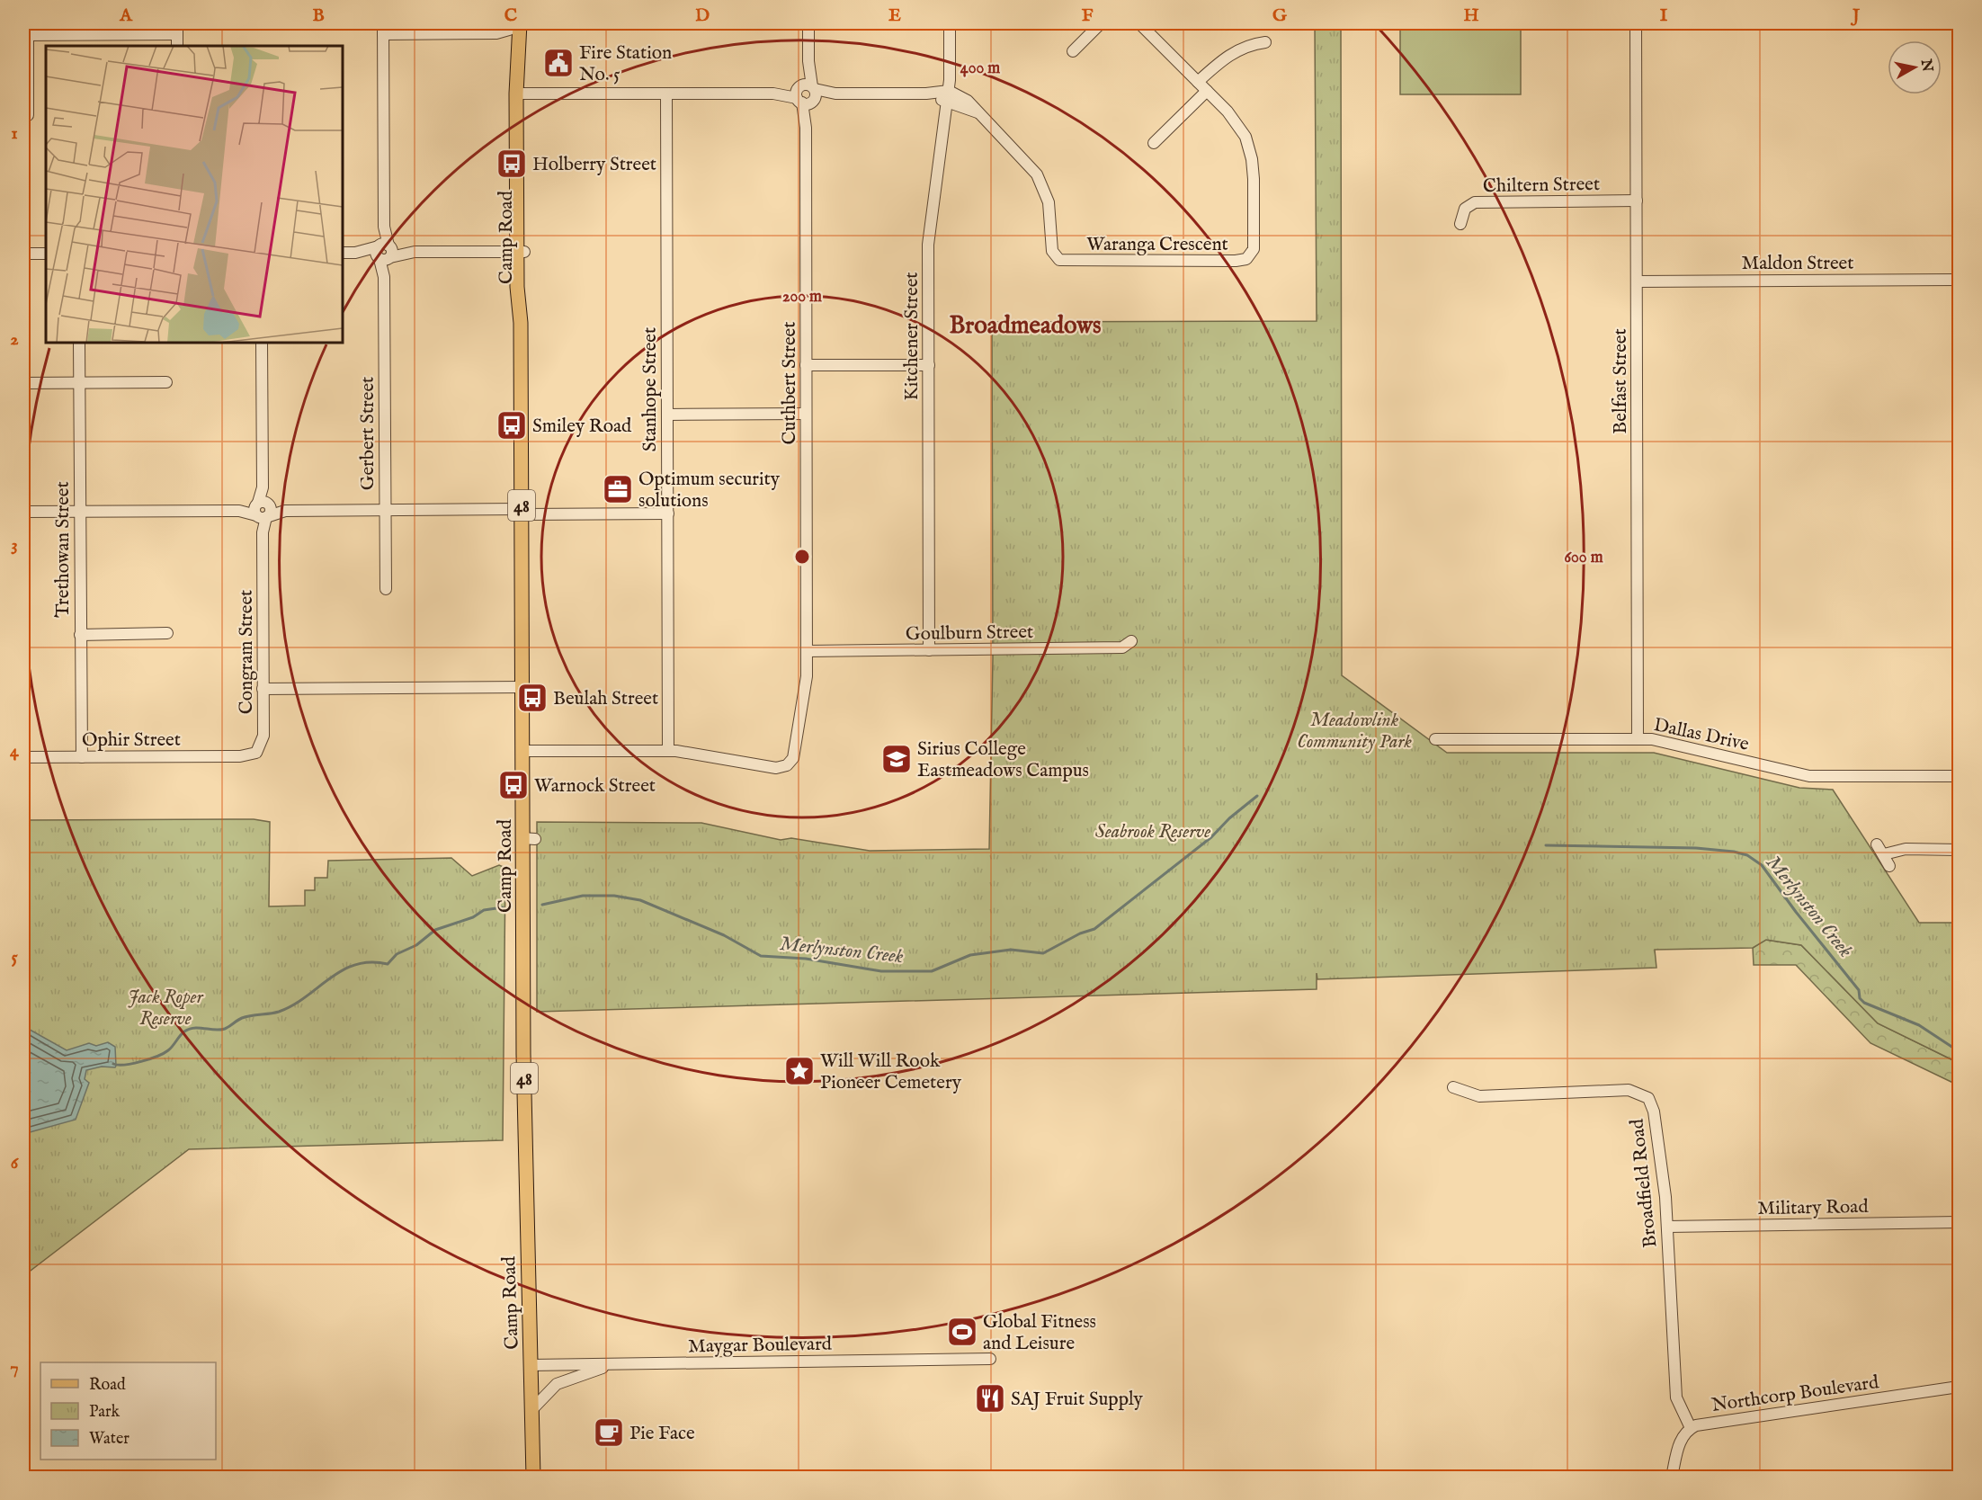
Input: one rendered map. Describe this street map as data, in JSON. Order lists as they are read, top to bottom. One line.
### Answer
{"streets":{"main road":["Camp Road","48"],"street":["Chiltern Street","Waranga Crescent","Maldon Street","Kitchener Street","Belfast Street","Cuthbert Street","Stanhope Street","Gerbert Street","Trethowan Street","Goulburn Street","Congram Street","Dallas Drive","Ophir Street","Broadfield Road","Military Road","Maygar Boulevard","Northcorp Boulevard"]},"crossings":[["Chiltern Street","Belfast Street"],["Camp Road","Maygar Boulevard"],["Waranga Crescent","Kitchener Street"],["Waranga Crescent","Cuthbert Street"],["Maldon Street","Belfast Street"],["Kitchener Street","Goulburn Street"],["Belfast Street","Dallas Drive"],["Cuthbert Street","Stanhope Street"],["Cuthbert Street","Goulburn Street"],["Trethowan Street","Ophir Street"],["Congram Street","Ophir Street"],["Broadfield Road","Military Road"],["Broadfield Road","Northcorp Boulevard"]],"districts":["Broadmeadows"],"water":["Merlynston Creek"],"parks":["Meadowlink Community Park","Seabrook Reserve","Jack Roper Reserve"],"places":{"public building":["Fire Station No. 5"],"bus stop":["Holberry Street","Smiley Road","Beulah Street","Warnock Street"],"office":["Optimum security solutions"],"school or university":["Sirius College Eastmeadows Campus"],"place":["Will Will Rook Pioneer Cemetery"],"sports":["Global Fitness and Leisure"],"restaurant":["SAJ Fruit Supply"],"cafe":["Pie Face"]},"legend":["Road","Park","Water"],"north":"right","grid":{"columns":["A","B","C","D","E","F","G","H","I","J"],"rows":["1","2","3","4","5","6","7"]},"rings":["400 m","200 m","600 m"]}
